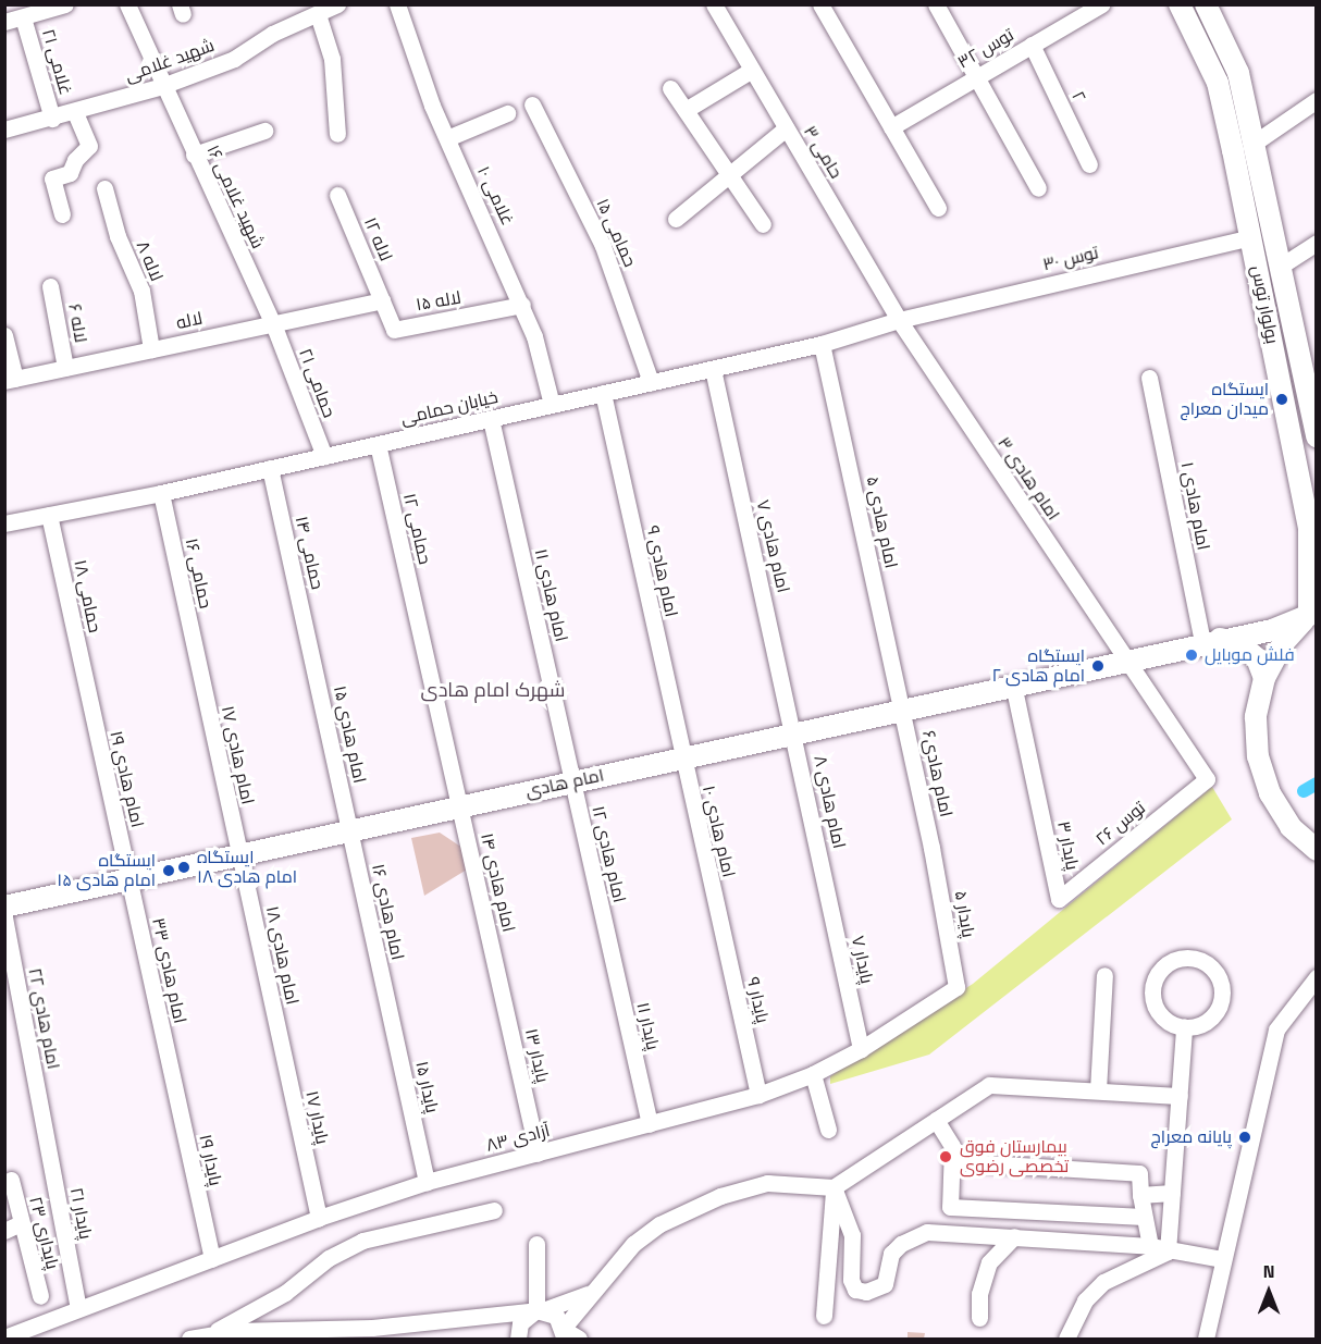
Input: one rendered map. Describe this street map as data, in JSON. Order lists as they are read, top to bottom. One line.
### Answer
{"streets":{"main road":["بولوار توس","امام هادی"],"street":["توس ۳۲","شهید غلامی","غلامی ۲۱","۲","حامی ۳","غلامی ۱۰","شهید غلامی ۱۶","حمامی ۱۵","لاله ۱۲","توس ۳۰","لاله ۸","لاله ۱۵","لاله","لاله ۶","حمامی ۲۱","خیابان حمامی","امام هادی ۳","امام هادی ۱","امام هادی ۵","حمامی ۱۲","امام هادی ۷","حمامی ۱۴","امام هادی ۹","حمامی ۱۶","امام هادی ۱۱","حمامی ۱۸","امام هادی ۱۵","امام هادی ۱۷","امام هادی۶","امام هادی ۱۹","امام هادی ۸","توس ۲۶","امام هادی ۱۰","پایدار ۳","امام هادی ۱۲","امام هادی ۱۴","امام هادی ۱۶","پایدار ۵","امام هادی ۱۸","پایدار ۷","امام هادی ۳۳","پایدار ۹","امام هادی ۲۲","پایدار ۱۱","پایدار ۱۳","پایدار ۱۵","پایدار ۱۷","آزادی ۸۳","پایدار ۱۹","پایدار ۲۱","پایداری ۲۳"]},"crossings":[["توس ۳۲","۲"],["شهید غلامی","غلامی ۲۱"],["شهید غلامی","شهید غلامی ۱۶"],["حامی ۳","توس ۳۰"],["حامی ۳","خیابان حمامی"],["حامی ۳","امام هادی ۳"],["غلامی ۱۰","لاله ۱۵"],["غلامی ۱۰","خیابان حمامی"],["شهید غلامی ۱۶","لاله"],["شهید غلامی ۱۶","حمامی ۲۱"],["حمامی ۱۵","خیابان حمامی"],["لاله ۱۲","لاله ۱۵"],["لاله ۱۲","لاله"],["توس ۳۰","بولوار توس"],["توس ۳۰","خیابان حمامی"],["توس ۳۰","امام هادی ۳"],["لاله ۸","لاله"],["لاله ۱۵","لاله"],["بولوار توس","امام هادی"],["لاله","لاله ۶"],["لاله","حمامی ۲۱"],["حمامی ۲۱","خیابان حمامی"],["خیابان حمامی","امام هادی ۳"],["خیابان حمامی","امام هادی ۵"],["خیابان حمامی","حمامی ۱۲"],["خیابان حمامی","امام هادی ۷"],["خیابان حمامی","حمامی ۱۴"],["خیابان حمامی","امام هادی ۹"],["خیابان حمامی","حمامی ۱۶"],["خیابان حمامی","امام هادی ۱۱"],["خیابان حمامی","حمامی ۱۸"],["امام هادی ۳","امام هادی"],["امام هادی ۳","توس ۲۶"],["امام هادی ۱","امام هادی"],["امام هادی ۵","امام هادی۶"],["امام هادی ۵","امام هادی"],["حمامی ۱۲","امام هادی"],["حمامی ۱۲","امام هادی ۱۴"],["امام هادی ۷","امام هادی"],["امام هادی ۷","امام هادی ۸"],["حمامی ۱۴","امام هادی ۱۵"],["امام هادی ۹","امام هادی"],["امام هادی ۹","امام هادی ۱۰"],["حمامی ۱۶","امام هادی ۱۷"],["امام هادی ۱۱","امام هادی"],["امام هادی ۱۱","امام هادی ۱۲"],["حمامی ۱۸","امام هادی ۱۹"],["امام هادی ۱۵","امام هادی"],["امام هادی ۱۵","امام هادی ۱۶"],["امام هادی ۱۷","امام هادی"],["امام هادی ۱۷","امام هادی ۱۸"],["امام هادی۶","امام هادی"],["امام هادی۶","پایدار ۵"],["امام هادی ۱۹","امام هادی"],["امام هادی ۱۹","امام هادی ۳۳"],["امام هادی","امام هادی ۸"],["امام هادی","امام هادی ۱۰"],["امام هادی","پایدار ۳"],["امام هادی","امام هادی ۱۲"],["امام هادی","امام هادی ۱۴"],["امام هادی","امام هادی ۱۶"],["امام هادی","امام هادی ۱۸"],["امام هادی","امام هادی ۳۳"],["امام هادی ۸","پایدار ۷"],["توس ۲۶","پایدار ۳"],["امام هادی ۱۰","پایدار ۹"],["امام هادی ۱۲","پایدار ۱۱"],["امام هادی ۱۴","پایدار ۱۳"],["امام هادی ۱۶","پایدار ۱۵"],["پایدار ۵","آزادی ۸۳"],["امام هادی ۱۸","پایدار ۱۷"],["پایدار ۷","آزادی ۸۳"],["امام هادی ۳۳","پایدار ۱۹"],["پایدار ۹","آزادی ۸۳"],["امام هادی ۲۲","پایدار ۲۱"],["پایدار ۱۱","آزادی ۸۳"],["پایدار ۱۳","آزادی ۸۳"],["پایدار ۱۵","آزادی ۸۳"],["پایدار ۱۷","آزادی ۸۳"],["آزادی ۸۳","پایدار ۱۹"],["آزادی ۸۳","پایدار ۲۱"]],"districts":["شهرک امام هادی"],"places":["ایستگاه میدان معراج","فلش موبایل","ایستگاه امام هادی ۲","ایستگاه امام هادی ۱۸","ایستگاه امام هادی ۱۵","پایانه معراج","بیمارستان فوق تخصصی رضوی"],"north":"top"}
